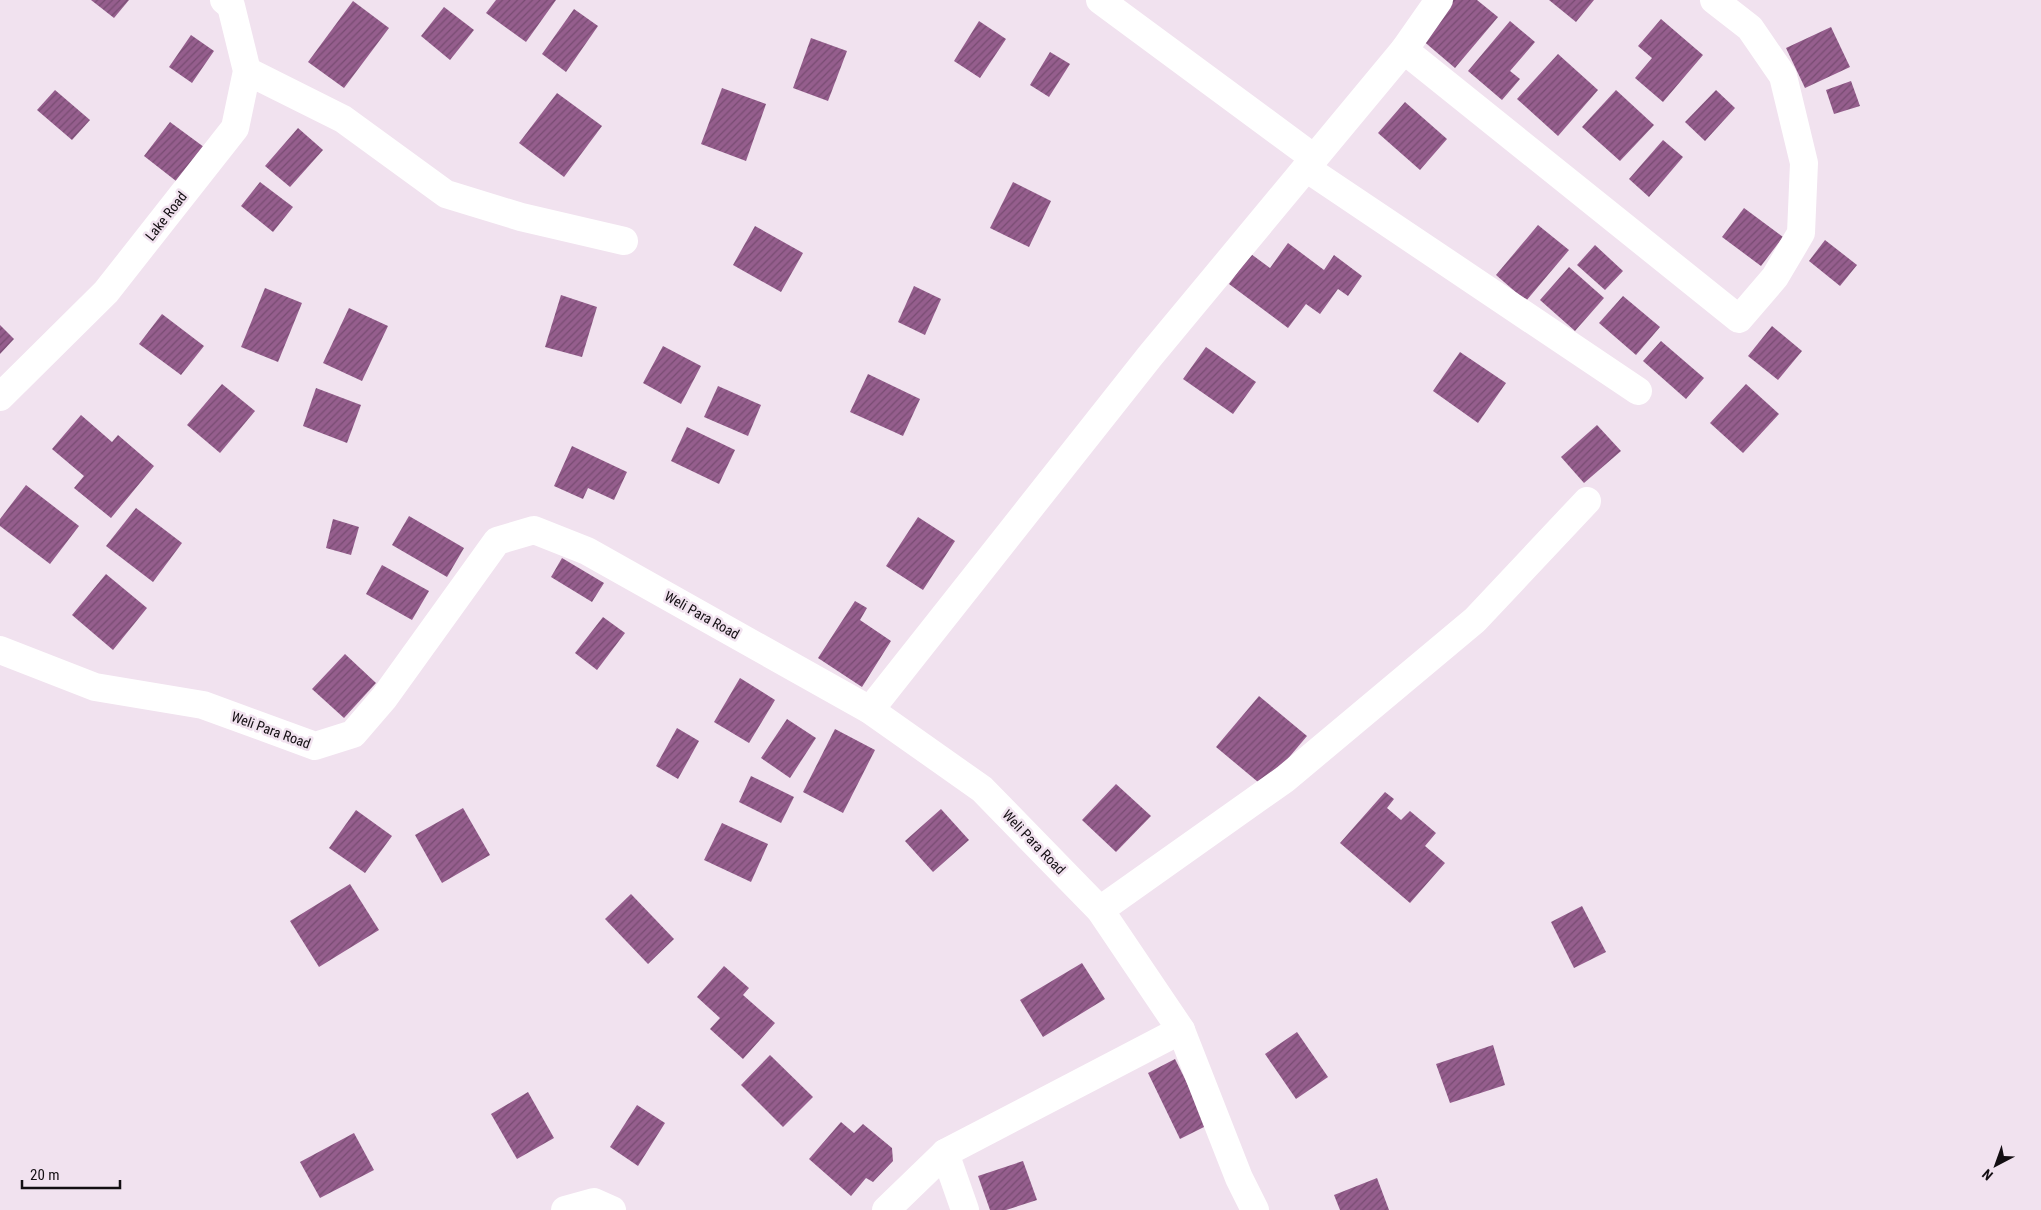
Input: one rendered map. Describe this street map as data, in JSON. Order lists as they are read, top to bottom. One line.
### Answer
{"streets":{"street":["Lake Road","Weli Para Road"]},"scale_bar":"20 m","north":"bottom left"}
